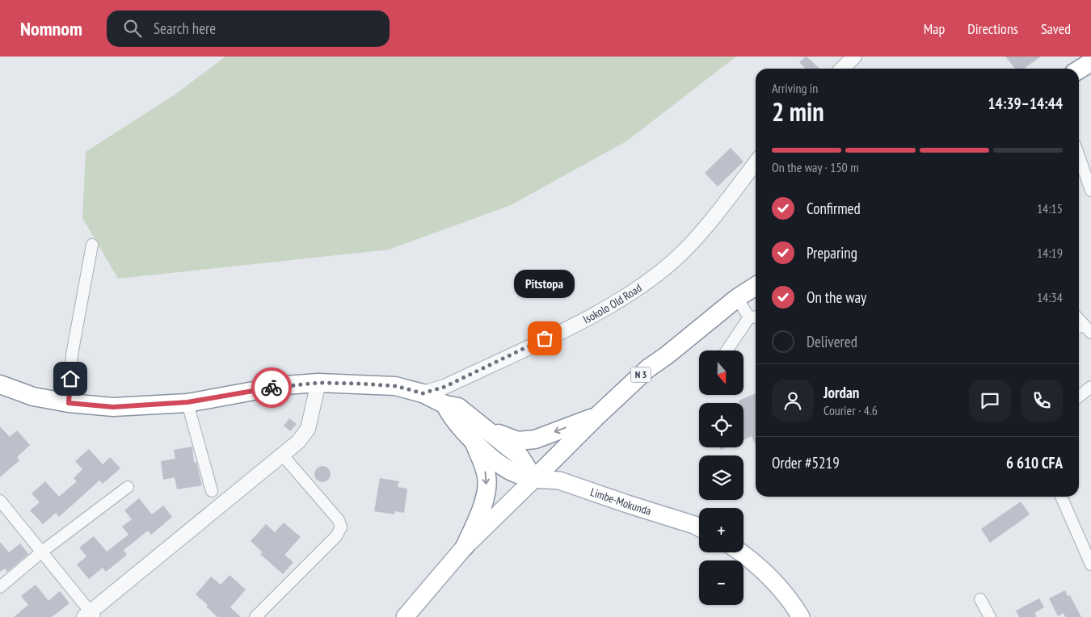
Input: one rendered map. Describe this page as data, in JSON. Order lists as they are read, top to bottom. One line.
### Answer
{"streets":{"highway":["N 3"],"main road":["Limbe-Mokunda"],"street":["Isokolo Old Road"]},"crossings":[["N 3","Limbe-Mokunda"]],"places":["Pitstopa"],"north":"bottom","page":{"header":"Nomnom","search":"Search here","nav":["Map","Directions","Saved"],"heading":["2 min","Arriving in","14:39–14:44"],"panel":["Jordan","Courier · 4.6","Order #5219","6 610 CFA"],"bar":"On the way · 150 m","list":[["Confirmed","14:15"],["Preparing","14:19"],["On the way","14:34"],"Delivered"],"bubble":"Pitstopa","map_buttons":["+","−"]}}
